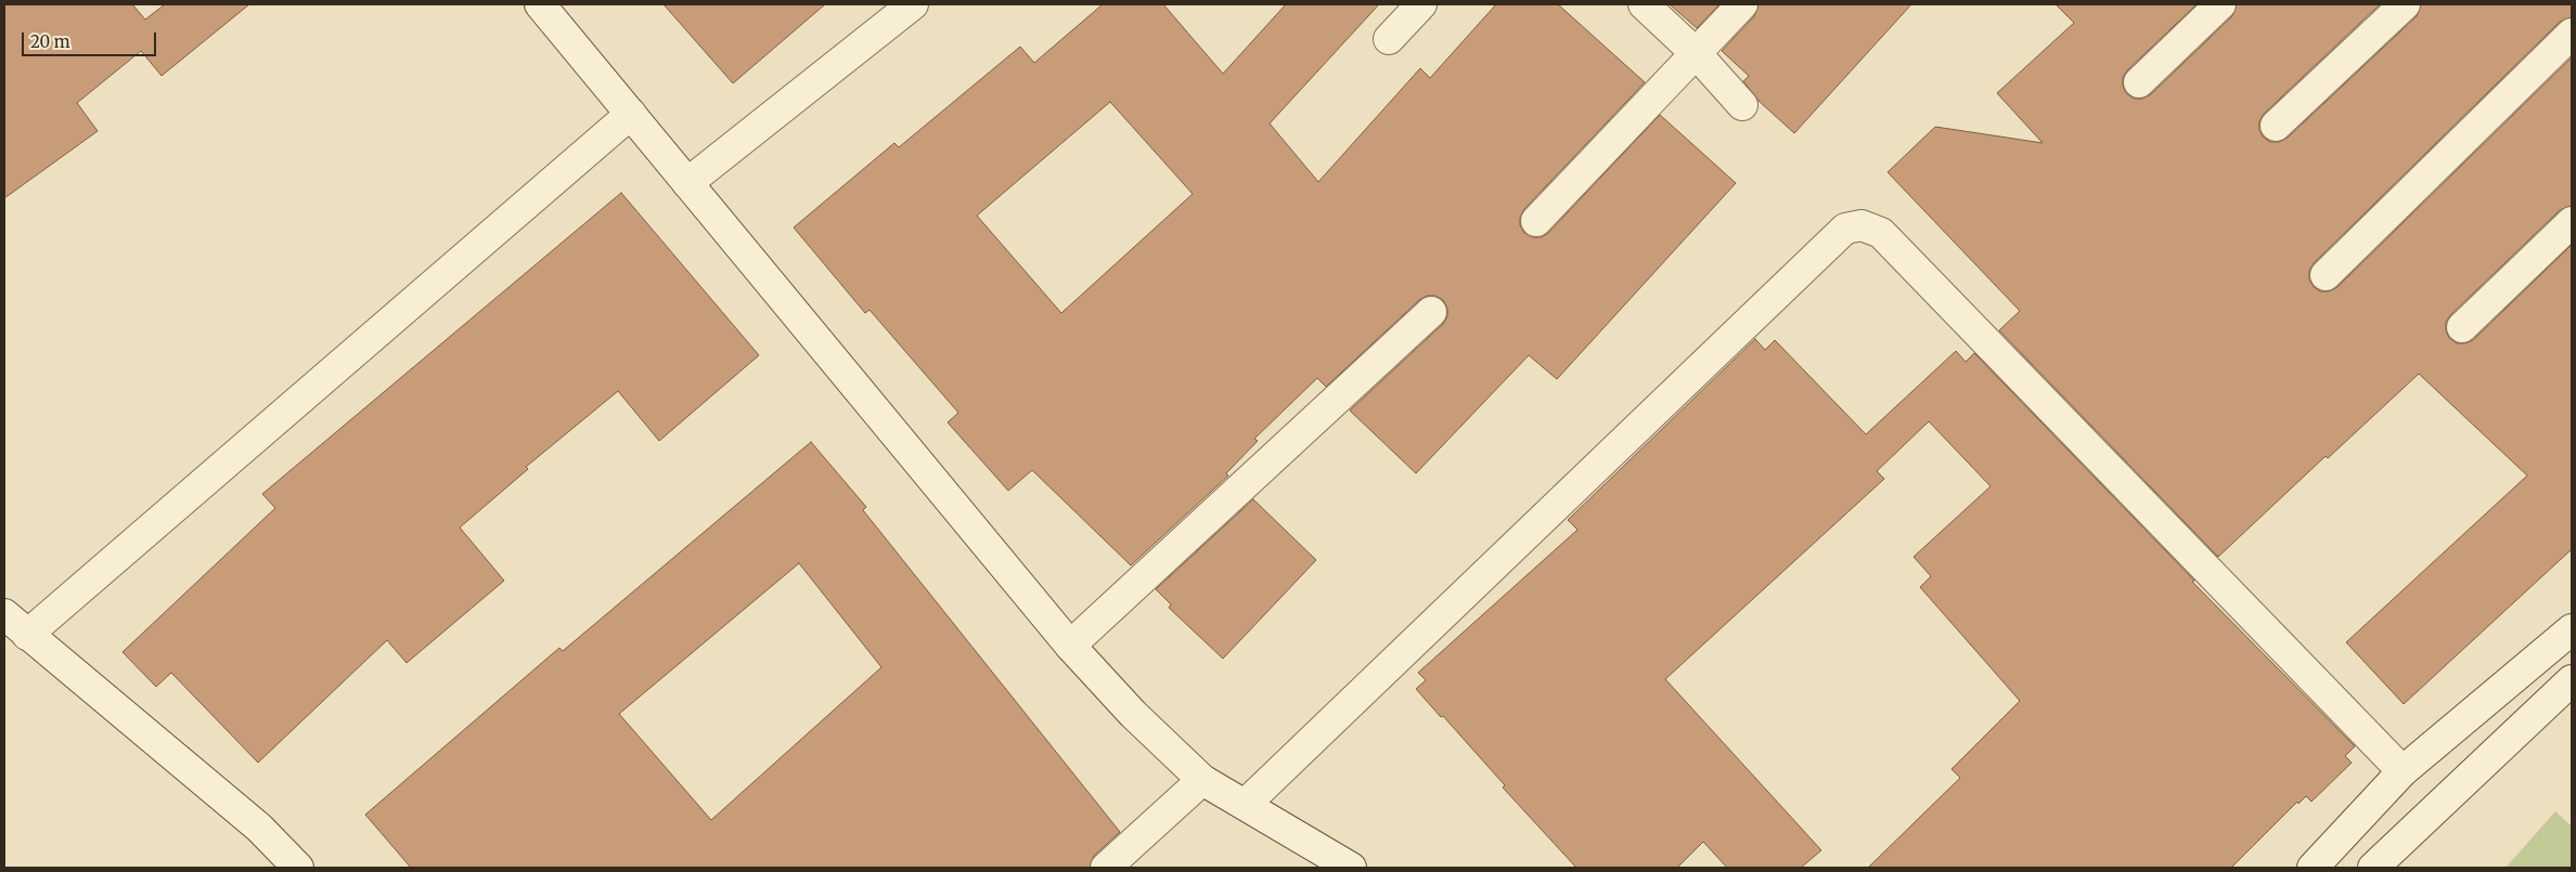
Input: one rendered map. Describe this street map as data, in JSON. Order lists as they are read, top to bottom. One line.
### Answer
{"scale_bar":"20 m"}
